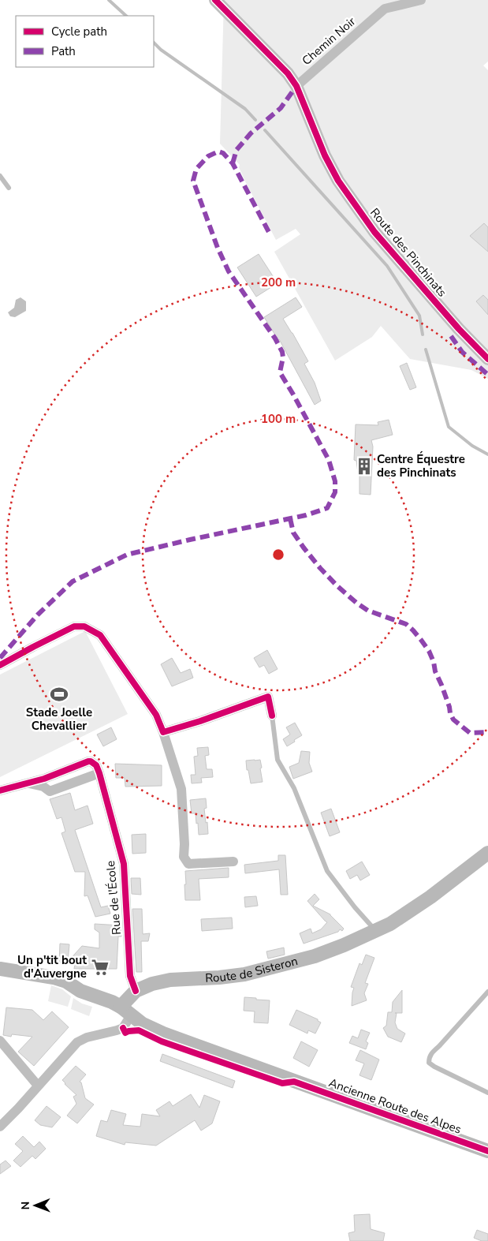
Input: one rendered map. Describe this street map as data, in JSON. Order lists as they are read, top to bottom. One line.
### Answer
{"streets":{"main road":["Route de Sisteron","Ancienne Route des Alpes"],"street":["Chemin Noir","Route des Pinchinats","Rue de l'École"]},"crossings":[["Chemin Noir","Route des Pinchinats"],["Rue de l'École","Route de Sisteron"],["Route de Sisteron","Ancienne Route des Alpes"]],"places":{"building":["Centre Équestre des Pinchinats"],"sports":["Stade Joelle Chevallier"],"supermarket":["Un p'tit bout d'Auvergne"]},"legend":["Cycle path","Path"],"north":"left","rings":["200 m","100 m"]}
